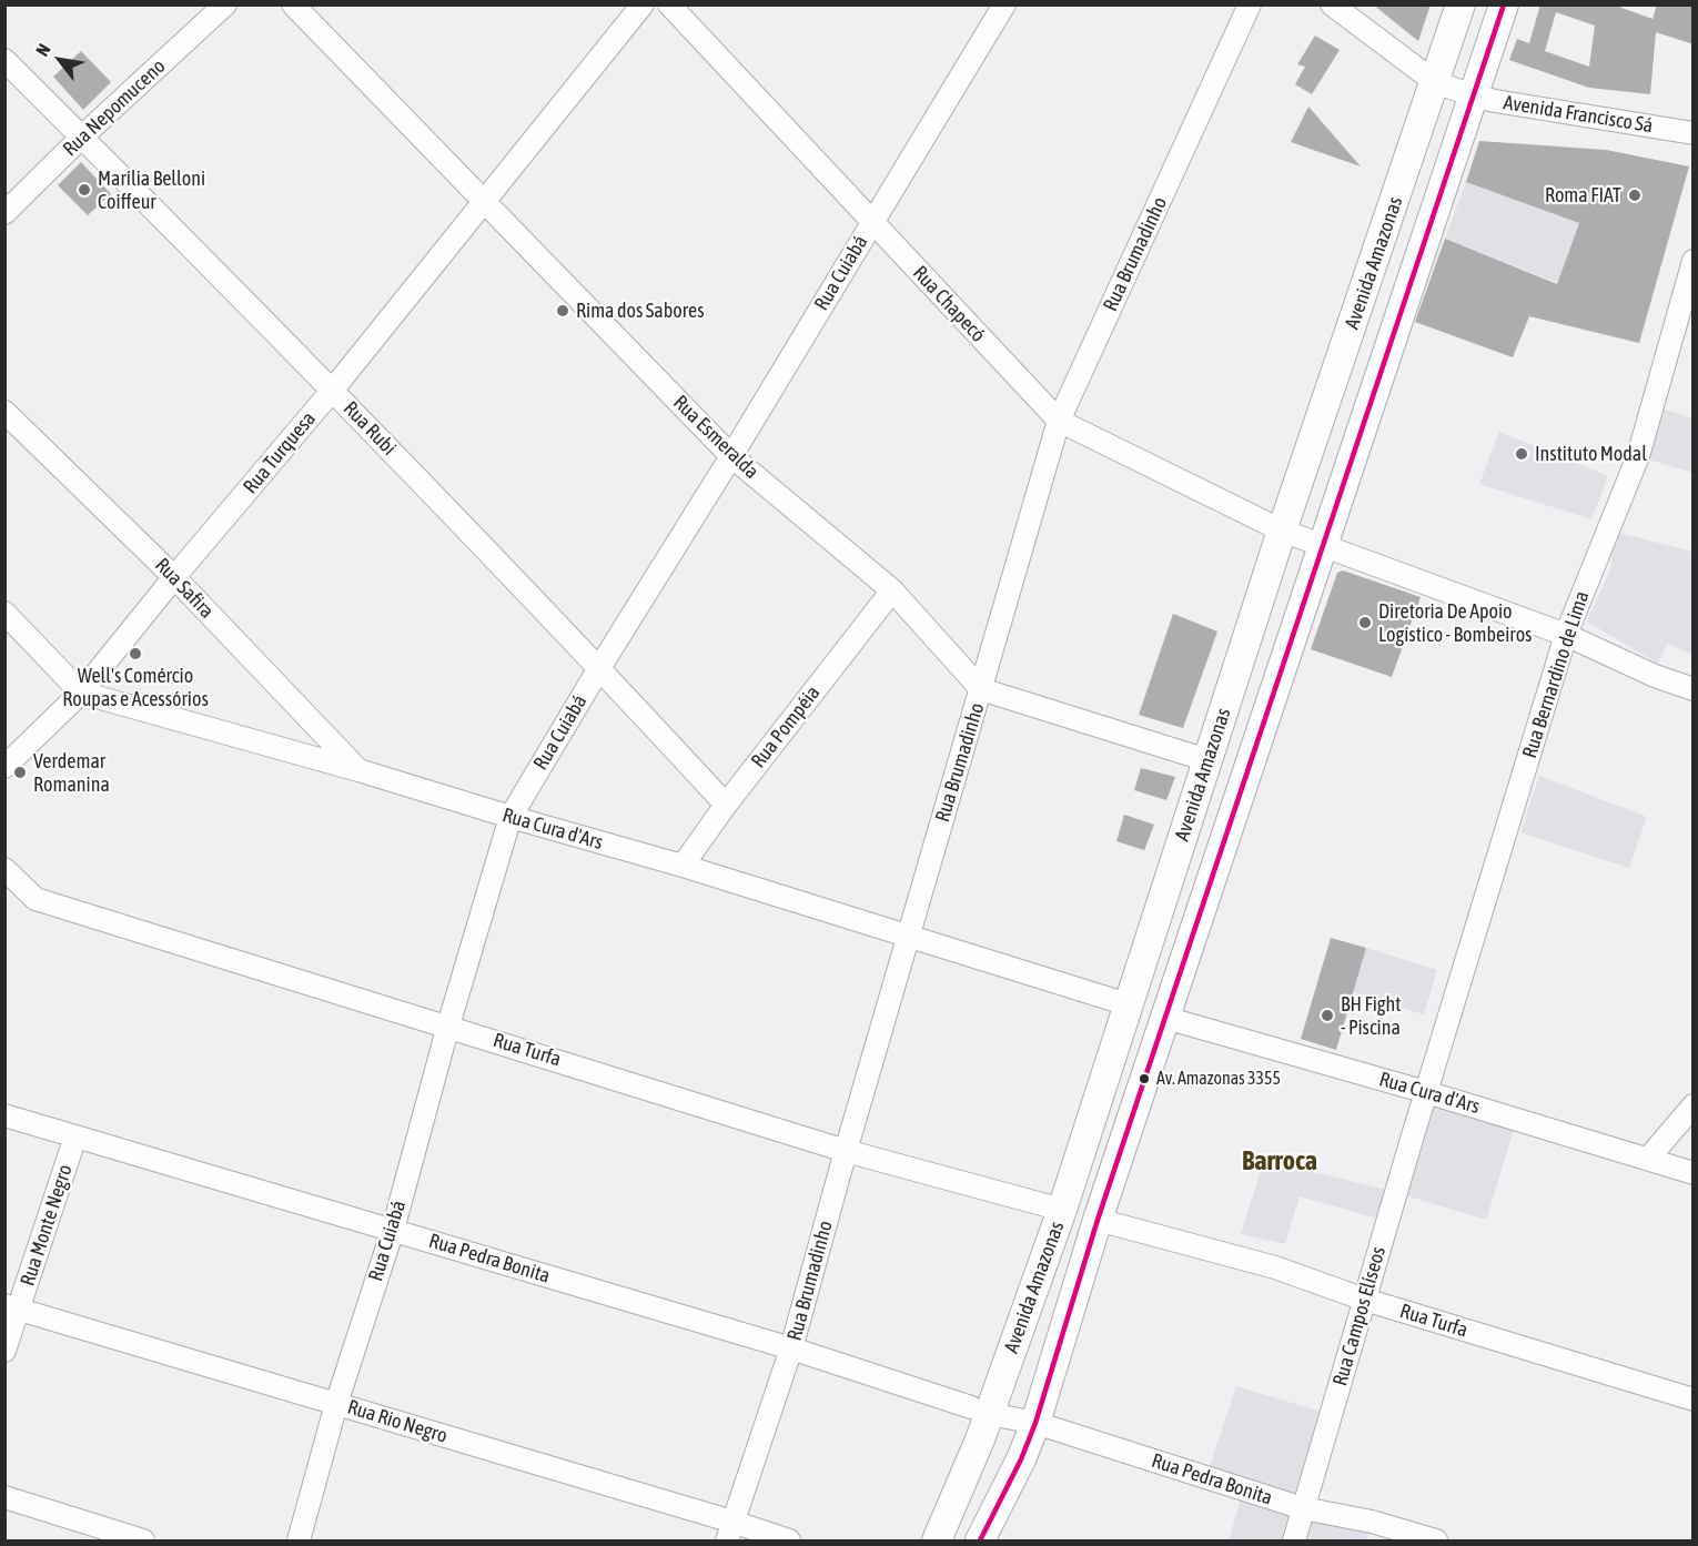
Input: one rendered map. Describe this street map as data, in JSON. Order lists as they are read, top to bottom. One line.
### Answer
{"streets":{"main road":["Avenida Amazonas"],"street":["Rua Nepomuceno","Avenida Francisco Sá","Rua Brumadinho","Rua Cuiabá","Rua Chapecó","Rua Rubi","Rua Esmeralda","Rua Turquesa","Rua Safira","Rua Bernardino de Lima","Rua Pompéia","Rua Cura d'Ars","Rua Turfa","Rua Monte Negro","Rua Pedra Bonita","Rua Campos Elíseos","Rua Rio Negro"]},"crossings":[["Rua Nepomuceno","Rua Rubi"],["Avenida Francisco Sá","Avenida Amazonas"],["Rua Brumadinho","Rua Chapecó"],["Rua Brumadinho","Rua Esmeralda"],["Rua Brumadinho","Rua Cura d'Ars"],["Rua Brumadinho","Rua Turfa"],["Rua Brumadinho","Rua Pedra Bonita"],["Rua Brumadinho","Rua Rio Negro"],["Avenida Amazonas","Rua Chapecó"],["Avenida Amazonas","Rua Cura d'Ars"],["Avenida Amazonas","Rua Turfa"],["Avenida Amazonas","Rua Pedra Bonita"],["Rua Cuiabá","Rua Chapecó"],["Rua Cuiabá","Rua Rubi"],["Rua Cuiabá","Rua Esmeralda"],["Rua Cuiabá","Rua Cura d'Ars"],["Rua Cuiabá","Rua Turfa"],["Rua Cuiabá","Rua Pedra Bonita"],["Rua Cuiabá","Rua Rio Negro"],["Rua Chapecó","Rua Bernardino de Lima"],["Rua Rubi","Rua Turquesa"],["Rua Rubi","Rua Pompéia"],["Rua Esmeralda","Rua Turquesa"],["Rua Esmeralda","Rua Pompéia"],["Rua Turquesa","Rua Safira"],["Rua Turquesa","Rua Cura d'Ars"],["Rua Safira","Rua Cura d'Ars"],["Rua Bernardino de Lima","Rua Cura d'Ars"],["Rua Bernardino de Lima","Rua Campos Elíseos"],["Rua Pompéia","Rua Cura d'Ars"],["Rua Cura d'Ars","Rua Campos Elíseos"],["Rua Turfa","Rua Campos Elíseos"],["Rua Monte Negro","Rua Pedra Bonita"],["Rua Monte Negro","Rua Rio Negro"],["Rua Pedra Bonita","Rua Campos Elíseos"]],"districts":["Barroca"],"places":["Marília Belloni Coiffeur","Roma FIAT","Rima dos Sabores","Instituto Modal","Diretoria De Apoio Logístico - Bombeiros","Well's Comércio Roupas e Acessórios","Verdemar Romanina","BH Fight - Piscina","Av. Amazonas 3355"],"north":"top left"}
